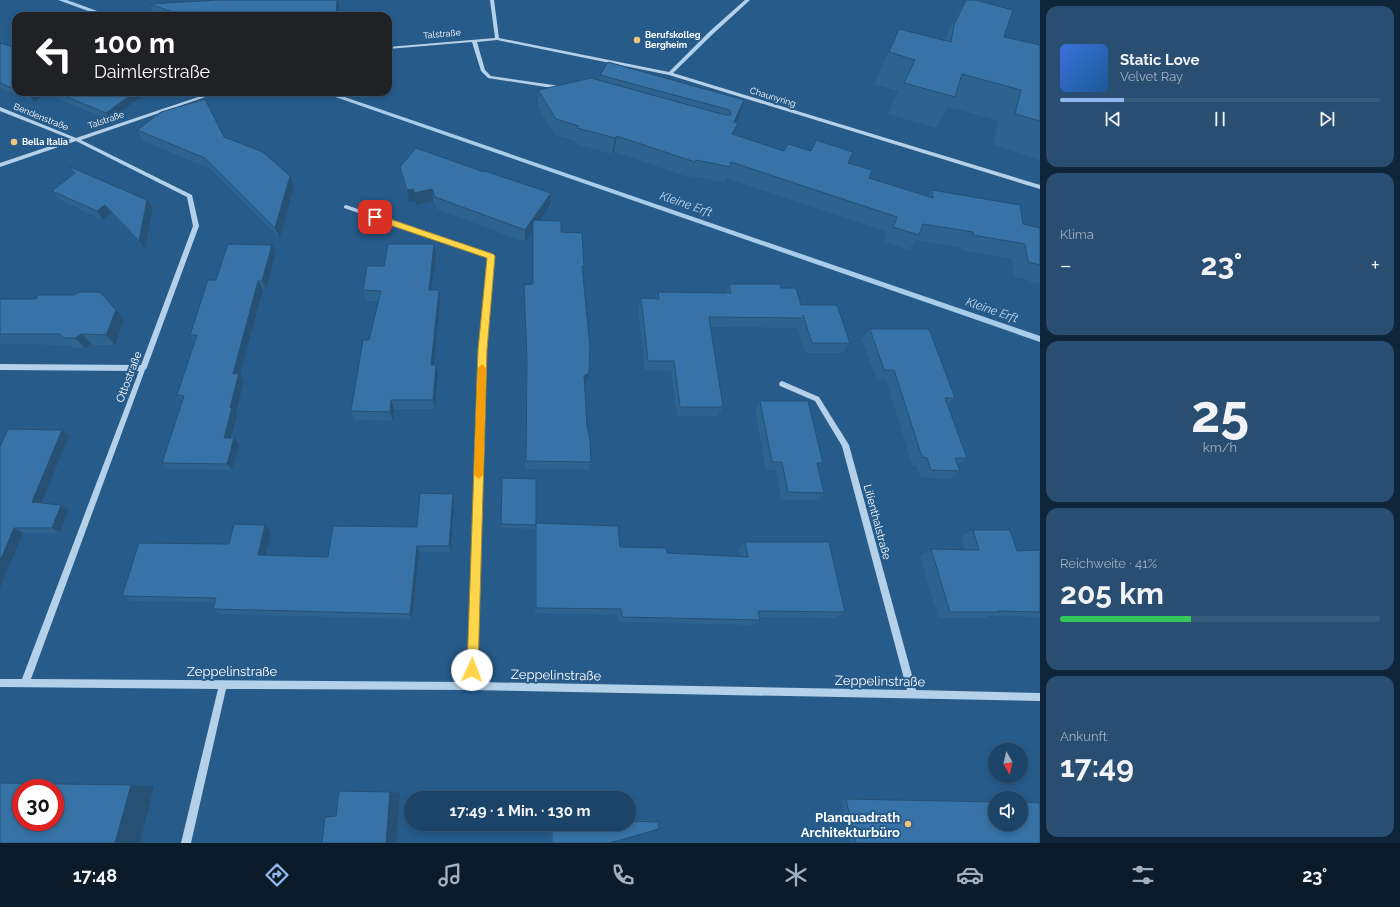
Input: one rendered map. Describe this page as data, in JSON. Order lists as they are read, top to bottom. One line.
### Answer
{"streets":{"street":["Talstraße","Chaunyring","Bendenstraße","Ottostraße","Lilienthalstraße","Zeppelinstraße"]},"crossings":[["Talstraße","Chaunyring"],["Talstraße","Bendenstraße"],["Talstraße","Ottostraße"],["Bendenstraße","Ottostraße"],["Ottostraße","Zeppelinstraße"],["Lilienthalstraße","Zeppelinstraße"]],"water":["Kleine Erft"],"places":["Berufskolleg Bergheim","Bella Italia","Planquadrath Architekturbüro"],"north":"bottom","page":{"turn":["100 m","Daimlerstraße"],"song":["Static Love","Velvet Ray"],"tile":["Klima",["25","km/h"],["Reichweite · 41%","205 km"],["Ankunft","17:49"]],"heat":["−","23°","+"],"limit":"30","trip":"17:49 · 1 Min. · 130 m","tabs":["17:48","23°"]}}
